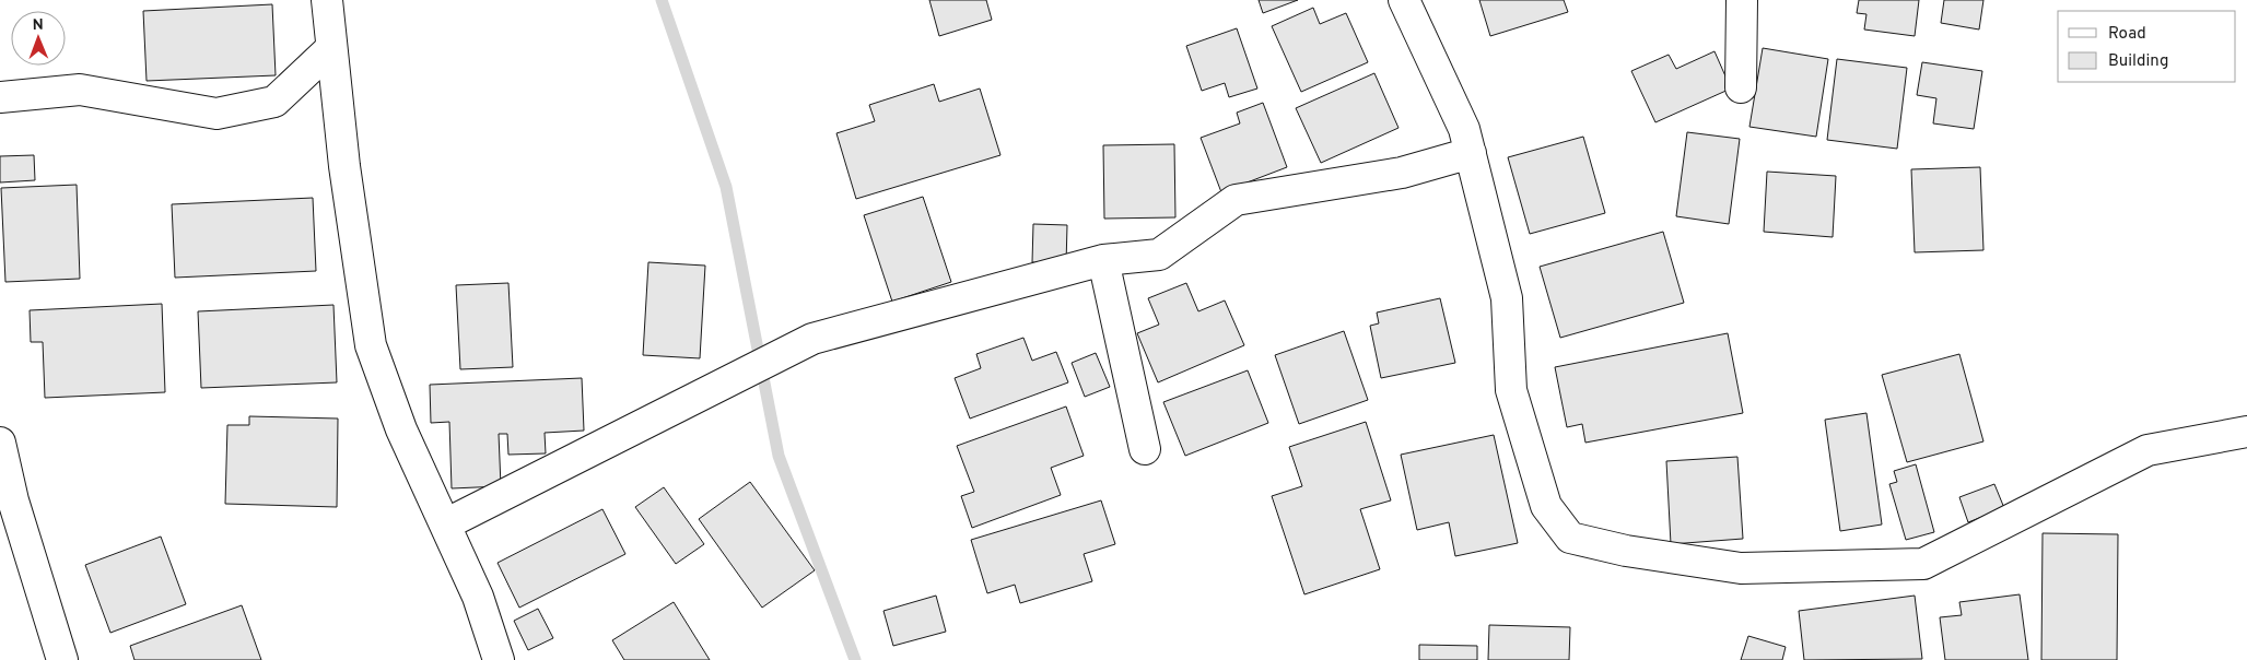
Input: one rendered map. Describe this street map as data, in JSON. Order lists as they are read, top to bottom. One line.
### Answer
{"legend":["Road","Building"],"north":"top"}
